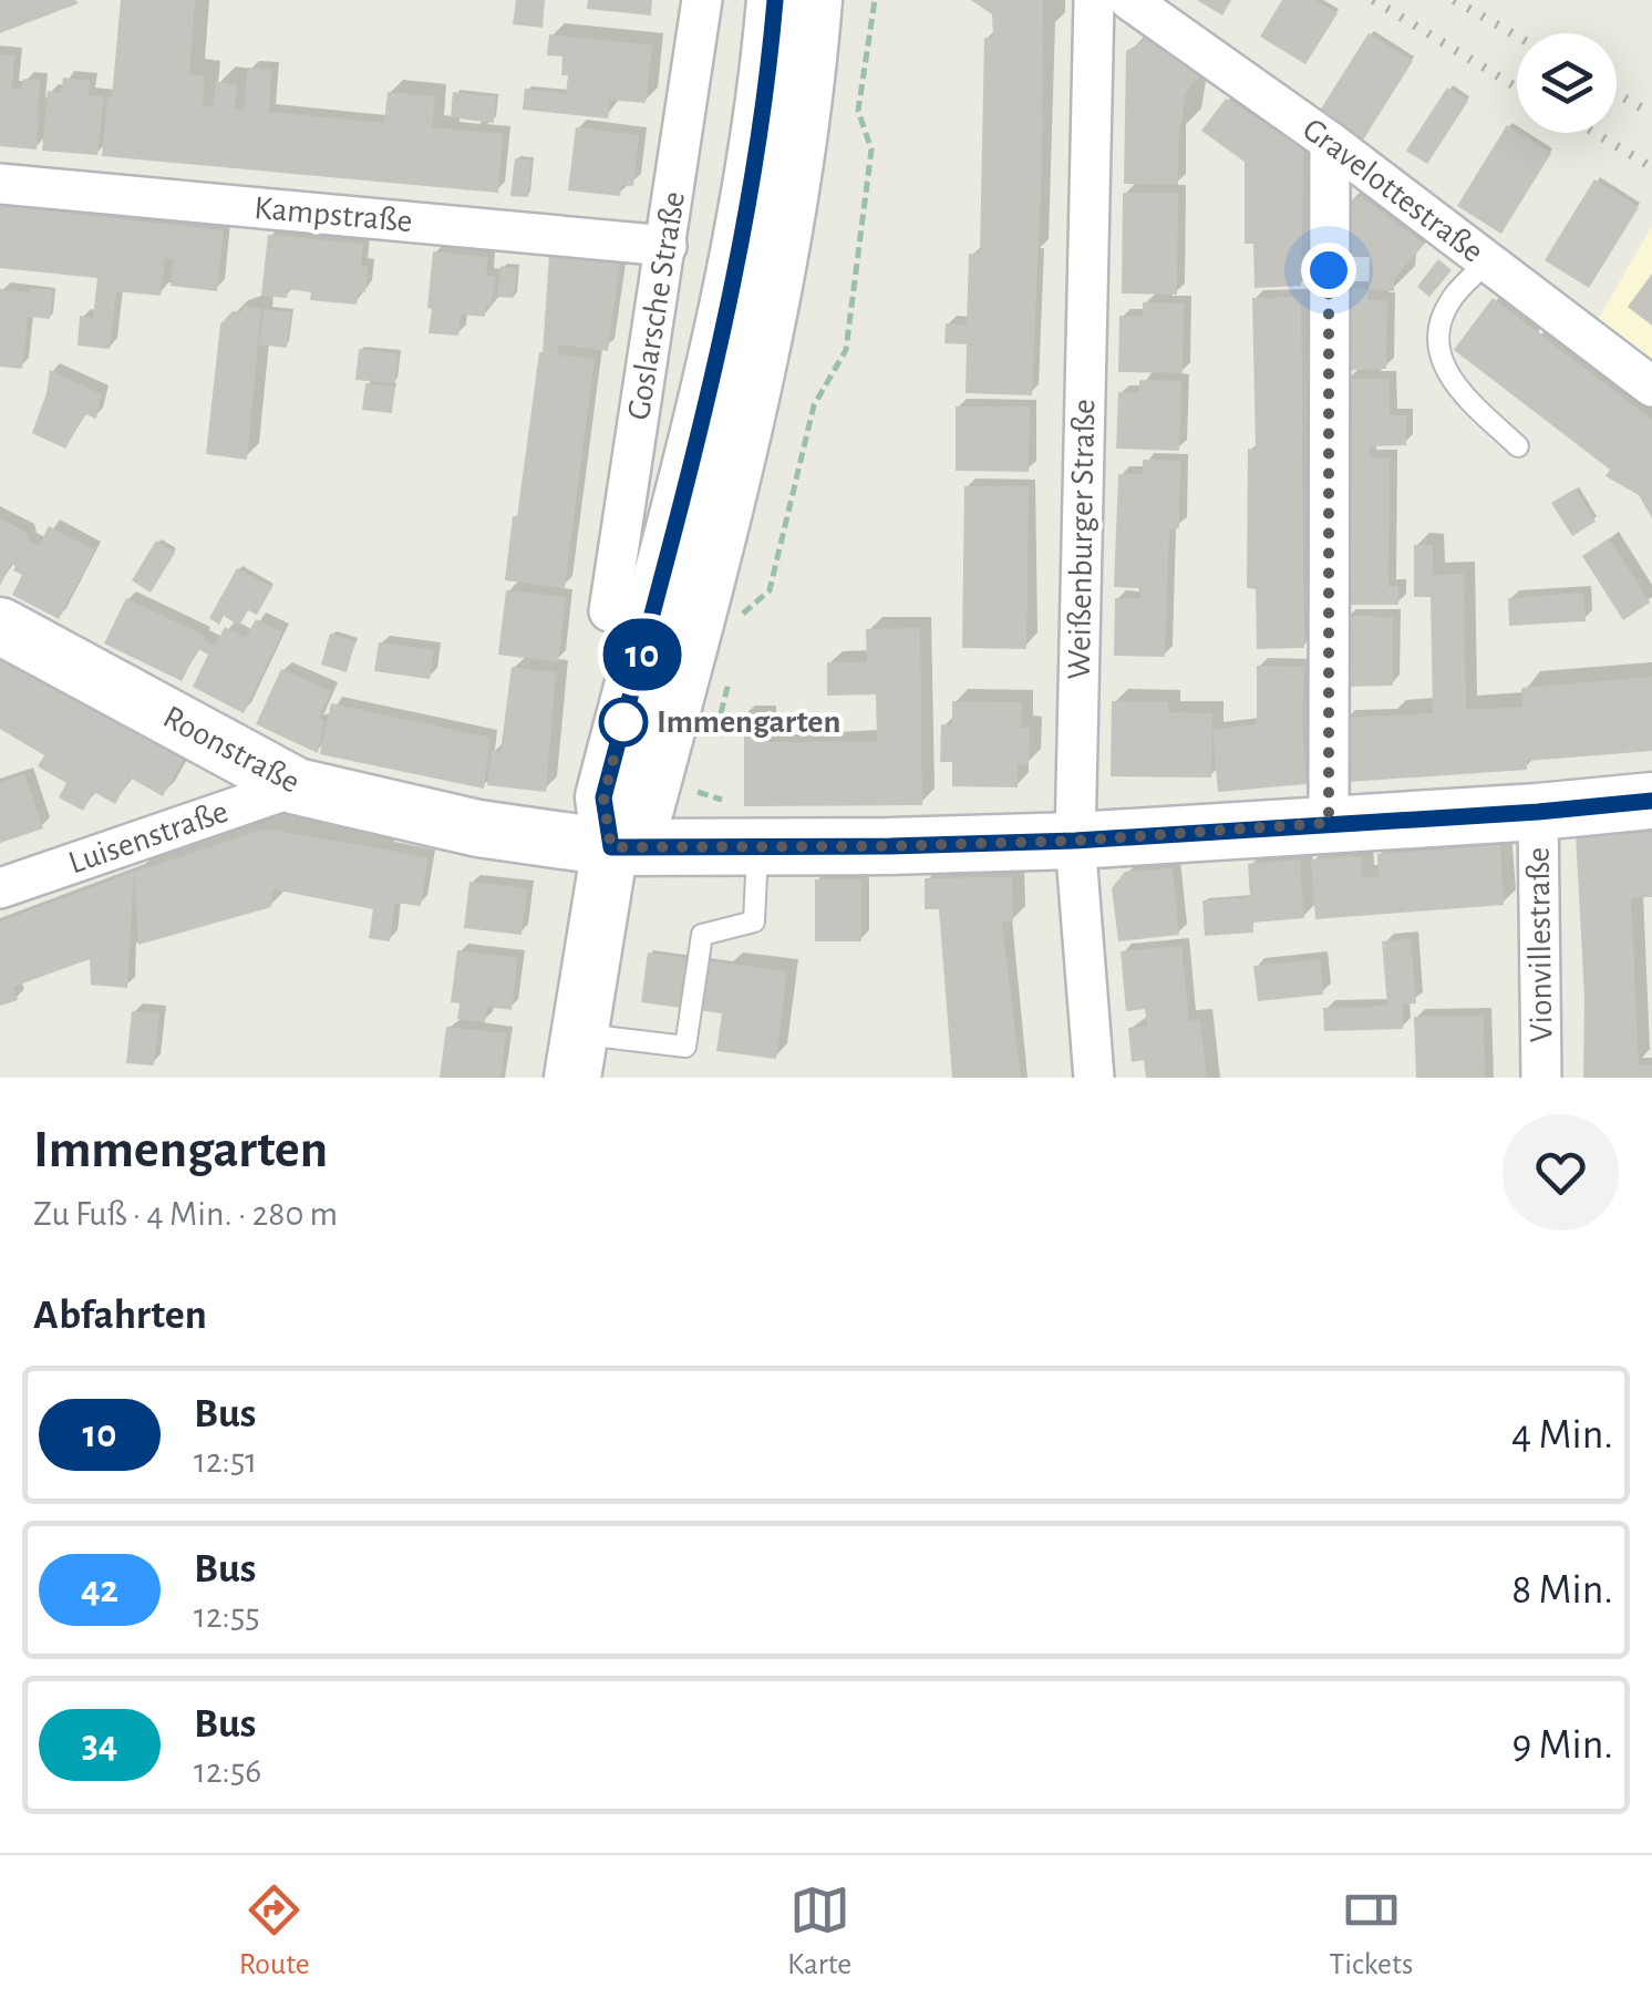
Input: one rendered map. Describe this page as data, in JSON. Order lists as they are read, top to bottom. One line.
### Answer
{"streets":{"main road":["Roonstraße"],"street":["Gravelottestraße","Kampstraße","Goslarsche Straße","Weißenburger Straße","Luisenstraße","Vionvillestraße"]},"crossings":[["Kampstraße","Goslarsche Straße"],["Roonstraße","Luisenstraße"]],"places":["Immengarten"],"lines":["bus line 10"],"page":{"on_map":"10","heading":[["Immengarten","Zu Fuß · 4 Min. · 280 m"],"Abfahrten"],"list":[{"mark":"10","name":"Bus","note":"12:51","value":"4 Min."},{"mark":"42","name":"Bus","note":"12:55","value":"8 Min."},{"mark":"34","name":"Bus","note":"12:56","value":"9 Min."}],"tabs":["Route","Karte","Tickets"]}}
